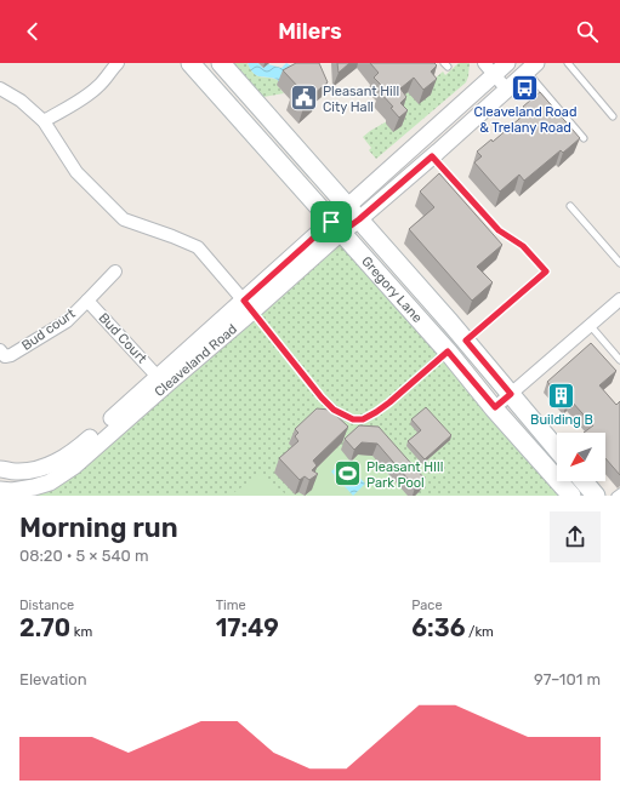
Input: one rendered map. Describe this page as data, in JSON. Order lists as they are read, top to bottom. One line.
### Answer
{"streets":{"main road":["Gregory Lane"],"street":["Bud court","Bud Court","Cleaveland Road"]},"crossings":[["Gregory Lane","Cleaveland Road"],["Bud court","Bud Court"],["Bud Court","Cleaveland Road"]],"places":{"bus stop":["Cleaveland Road & Trelany Road"],"public building":["Pleasant Hill City Hall"],"building":["Building B"],"sports":["Pleasant HIll Park Pool"]},"north":"bottom left","page":{"header":"Milers","heading":["Morning run","08:20 · 5 × 540 m"],"stats":[["Distance","2.70 km"],["Time","17:49"],["Pace","6:36 /km"]],"chart":["Elevation","97–101 m"]}}
